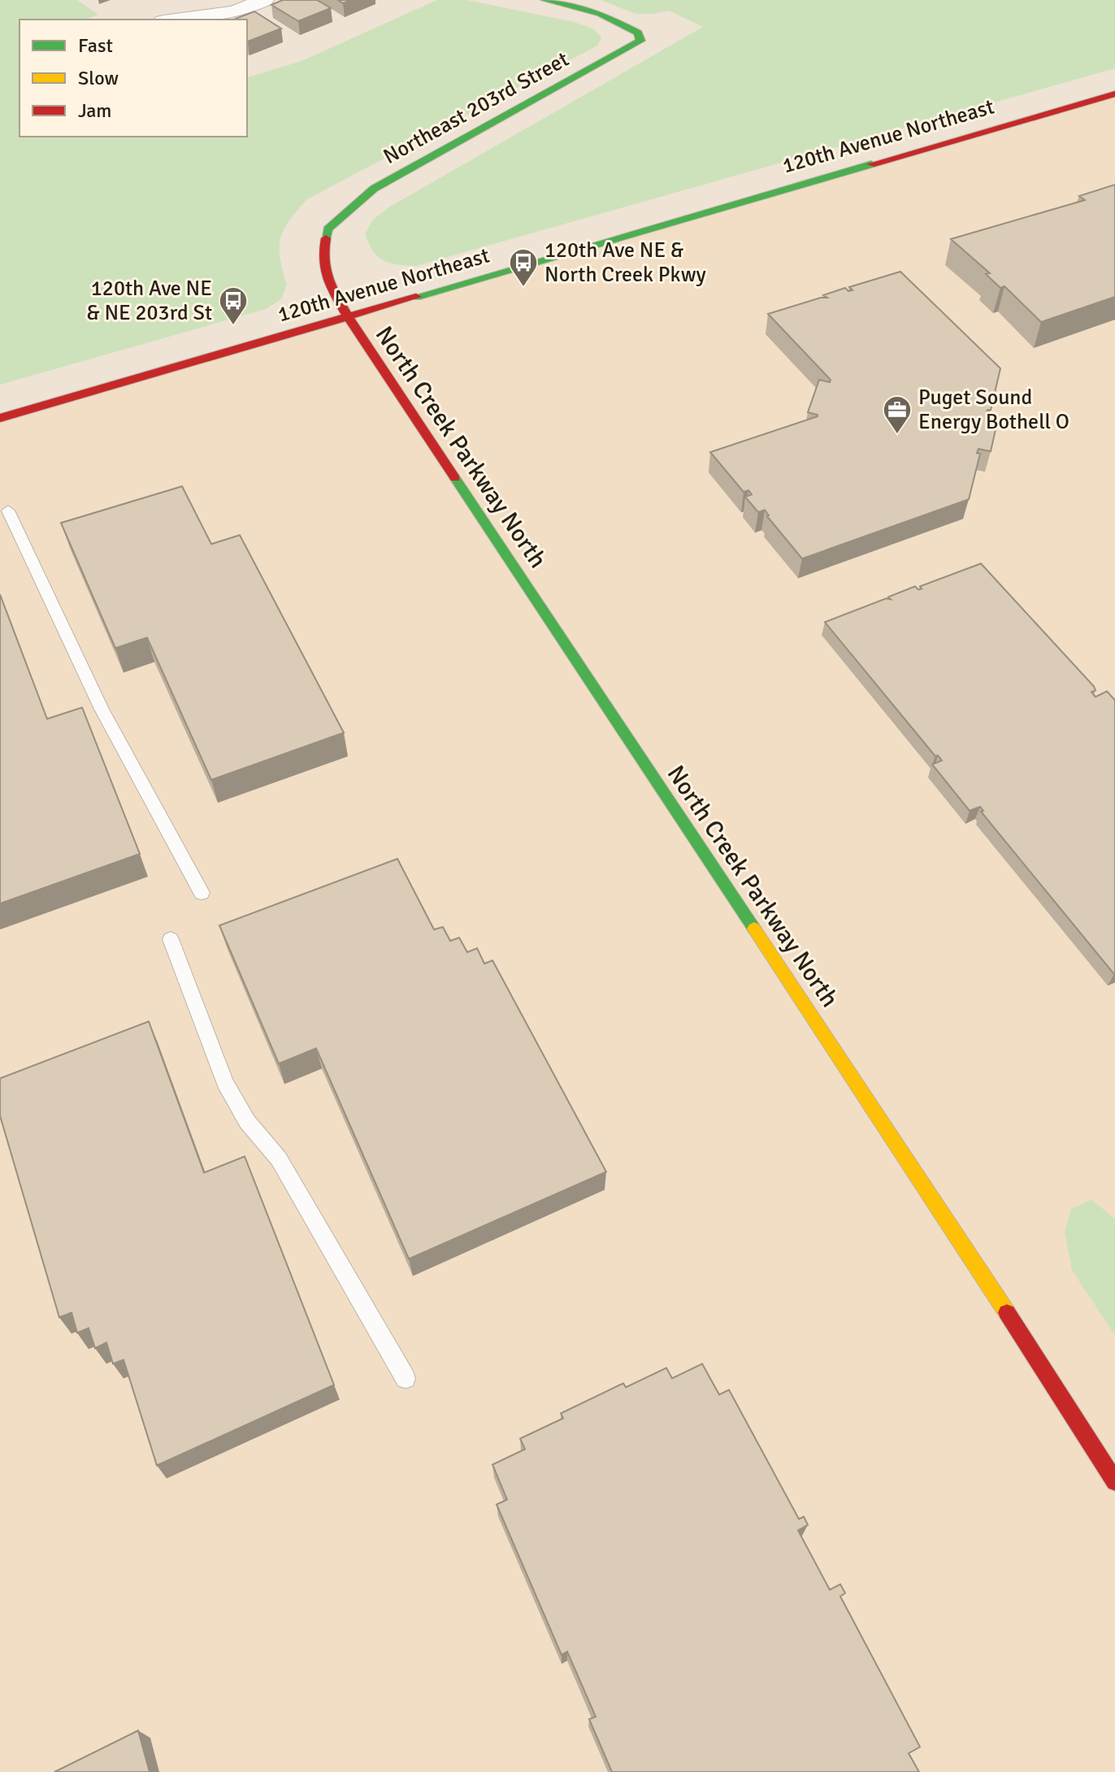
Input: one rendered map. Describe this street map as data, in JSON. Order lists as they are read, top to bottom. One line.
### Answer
{"streets":{"street":["Northeast 203rd Street","120th Avenue Northeast","North Creek Parkway North"]},"crossings":[["Northeast 203rd Street","120th Avenue Northeast"],["Northeast 203rd Street","North Creek Parkway North"],["120th Avenue Northeast","North Creek Parkway North"]],"places":{"bus stop":["120th Ave NE & North Creek Pkwy","120th Ave NE & NE 203rd St"],"office":["Puget Sound Energy Bothell O"]},"legend":["Fast","Slow","Jam"]}
